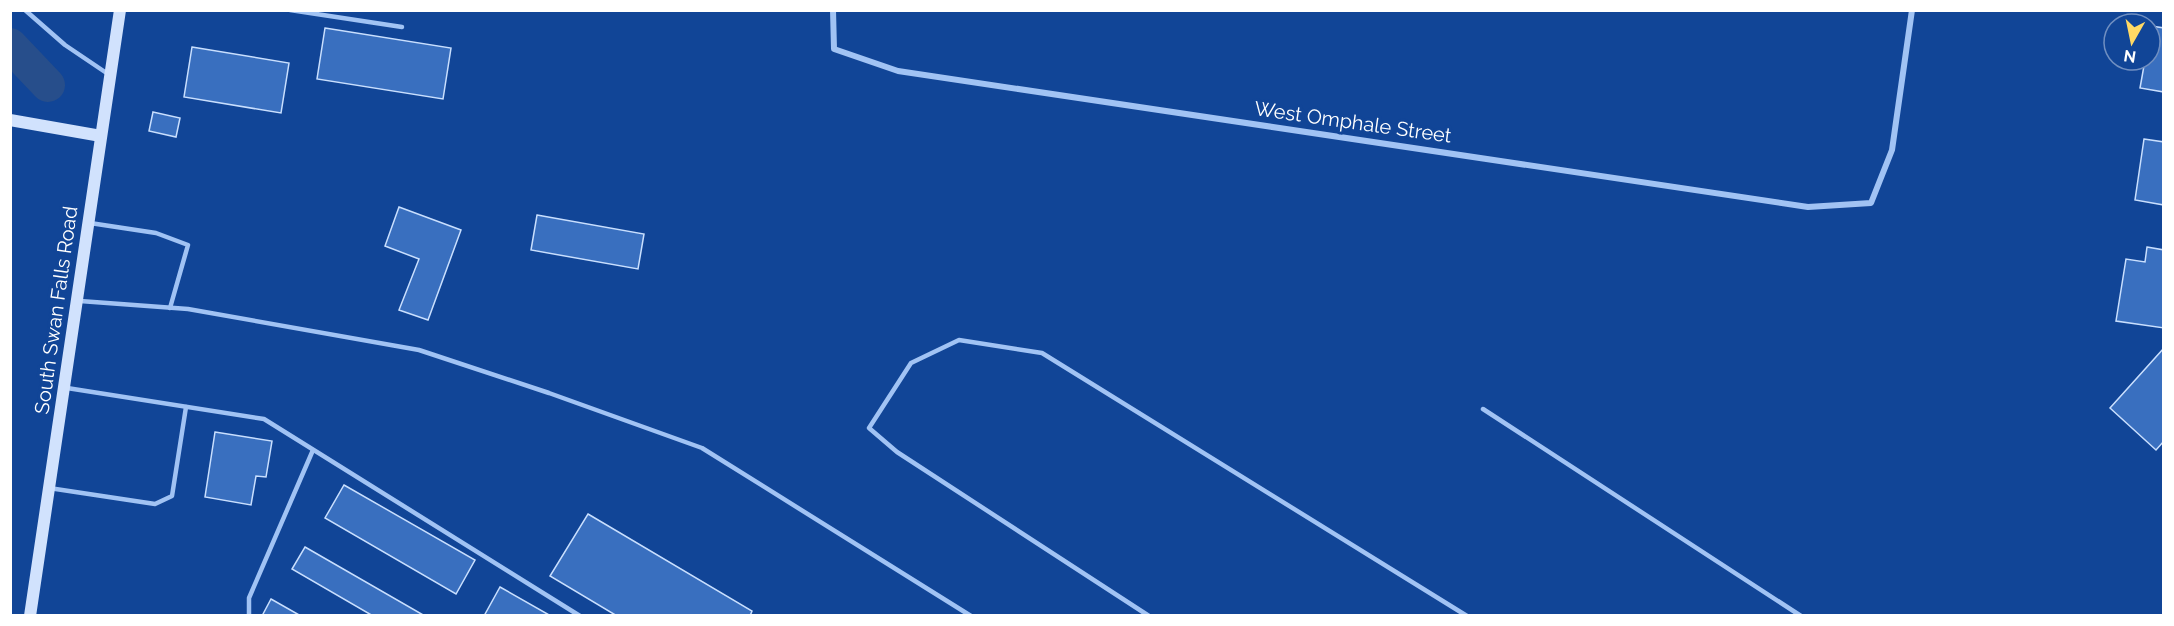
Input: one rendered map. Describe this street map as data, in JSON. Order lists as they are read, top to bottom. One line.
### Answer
{"streets":{"street":["West Omphale Street","South Swan Falls Road"]},"north":"bottom"}
